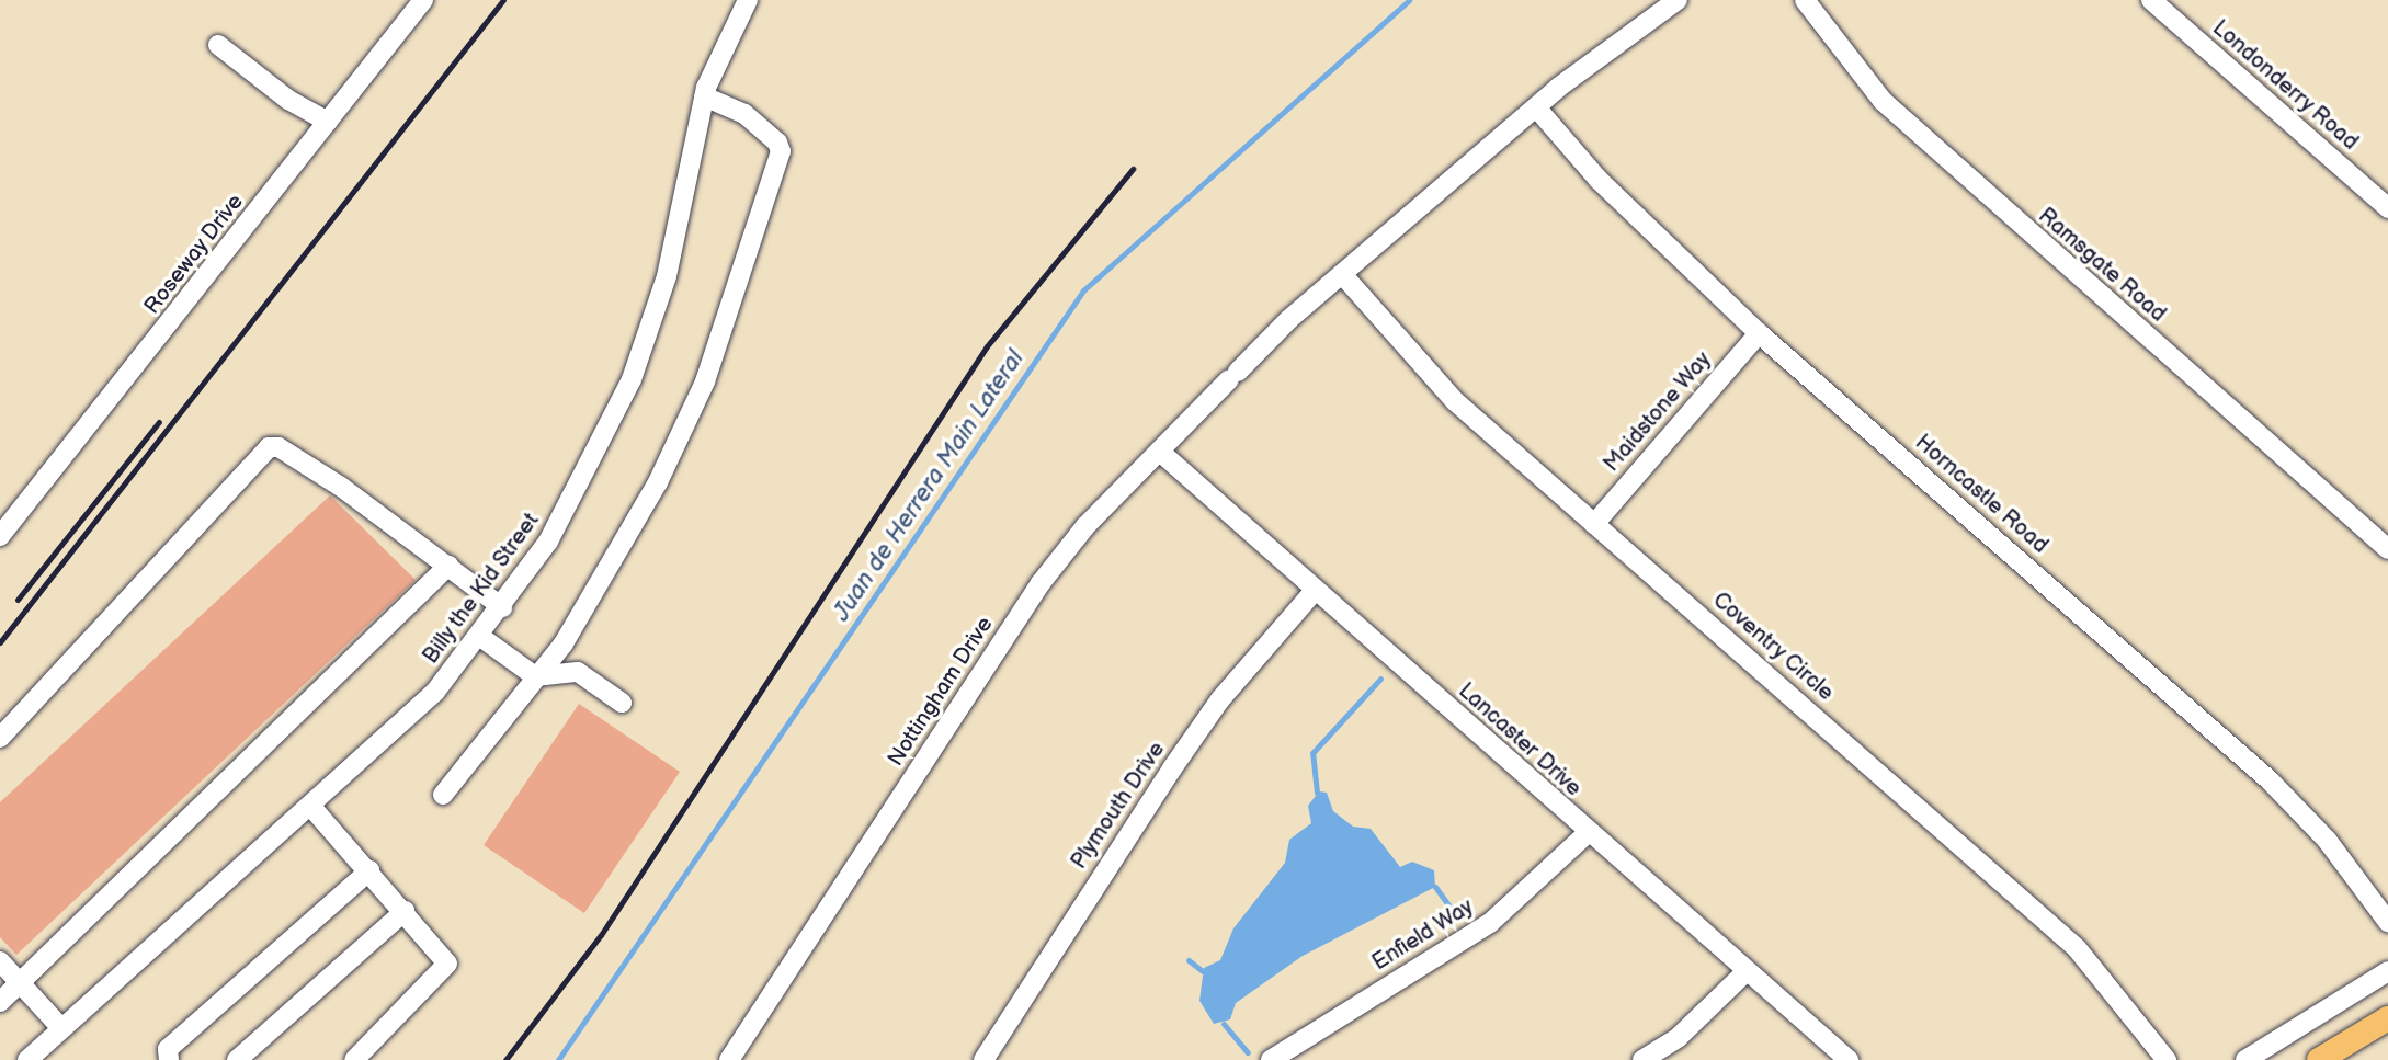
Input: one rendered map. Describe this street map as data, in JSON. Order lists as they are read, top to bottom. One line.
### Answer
{"streets":{"street":["Londonderry Road","Roseway Drive","Ramsgate Road","Maidstone Way","Horncastle Road","Billy the Kid Street","Coventry Circle","Nottingham Drive","Lancaster Drive","Plymouth Drive","Enfield Way"]},"crossings":[["Maidstone Way","Horncastle Road"],["Maidstone Way","Coventry Circle"],["Coventry Circle","Nottingham Drive"],["Nottingham Drive","Lancaster Drive"],["Lancaster Drive","Plymouth Drive"],["Lancaster Drive","Enfield Way"]],"water":["Juan de Herrera Main Lateral"]}
